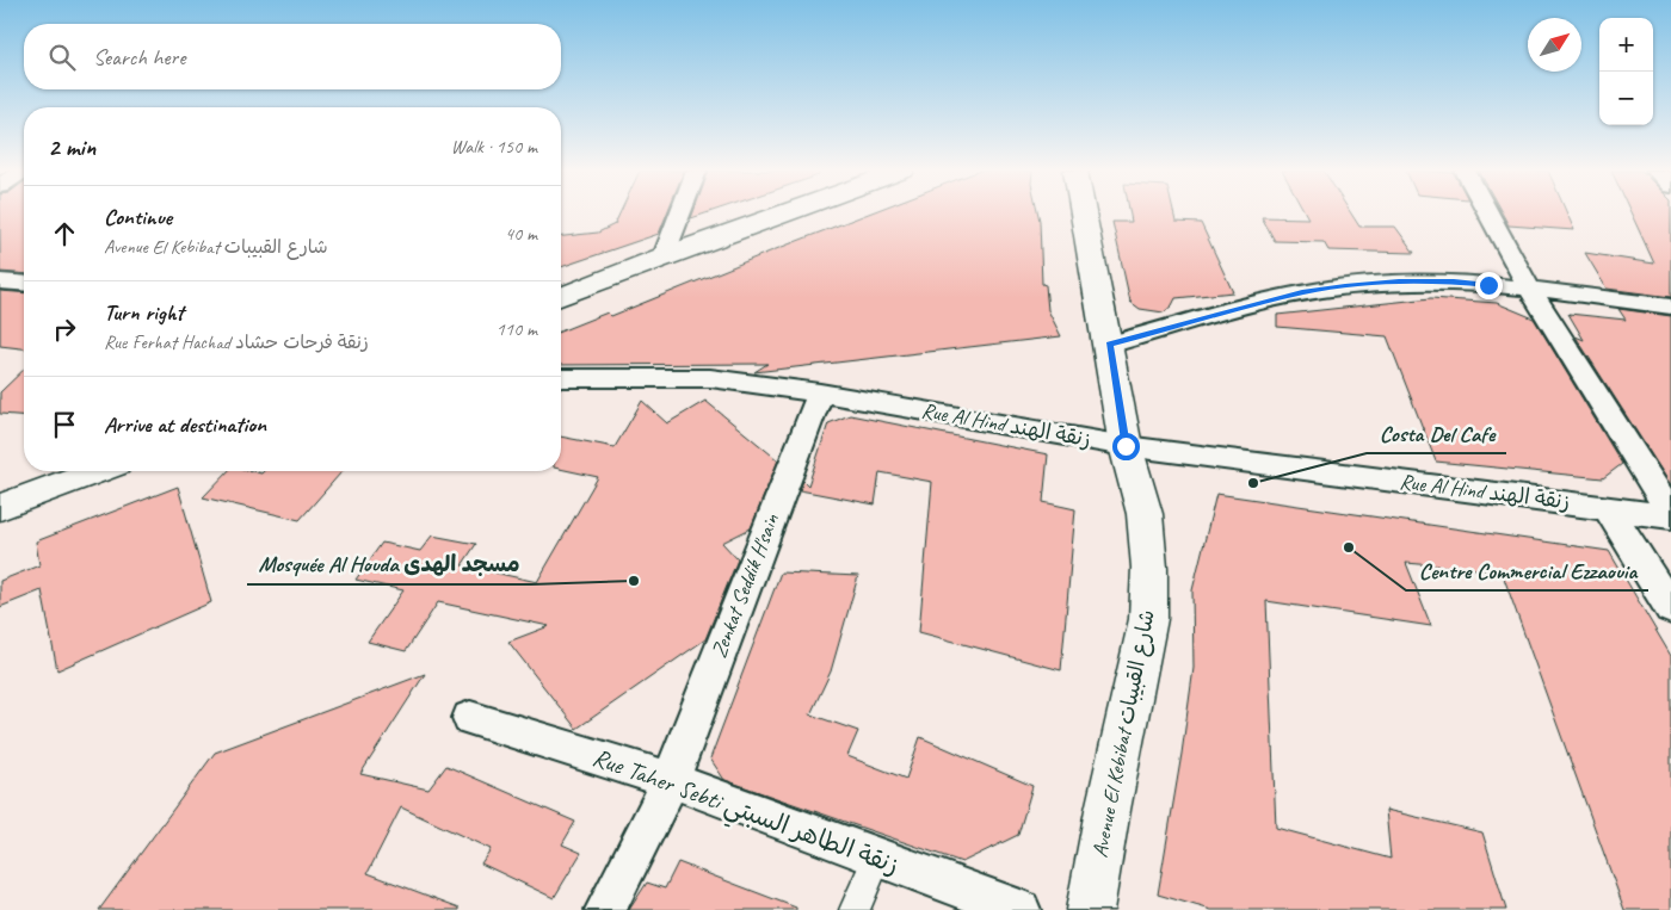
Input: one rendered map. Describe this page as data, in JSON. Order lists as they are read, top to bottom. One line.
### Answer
{"streets":{"street":["Rue Al Hind زنقة الهند","Zenkat Seddik H'sain","Avenue El Kebibat شارع القبيبات","Rue Taher Sebti زنقة الطاهر السبتي"]},"crossings":[["Rue Al Hind زنقة الهند","Zenkat Seddik H'sain"],["Rue Al Hind زنقة الهند","Avenue El Kebibat شارع القبيبات"],["Zenkat Seddik H'sain","Rue Taher Sebti زنقة الطاهر السبتي"]],"places":["Costa Del Cafe","Centre Commercial Ezzaouia","Mosquée Al Houda مسجد الهدى"],"north":"top right","page":{"map_buttons":["+","−"],"search":"Search here","heading":["2 min","Walk · 150 m"],"list":[["Continue","Avenue El Kebibat شارع القبيبات","40 m"],["Turn right","Rue Ferhat Hachad زنقة فرحات حشاد","110 m"],"Arrive at destination"]}}
